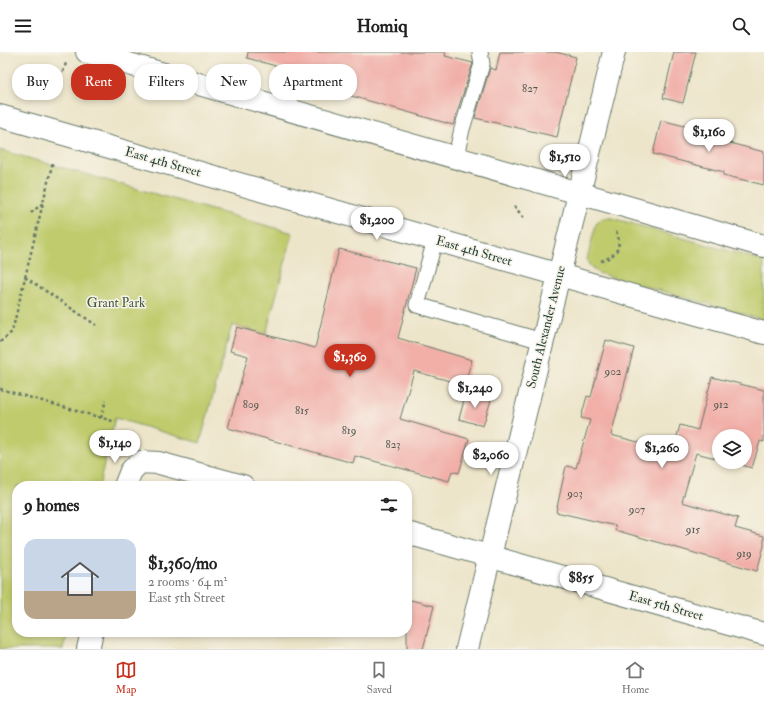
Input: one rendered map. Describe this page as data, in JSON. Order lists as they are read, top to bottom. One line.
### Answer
{"streets":{"street":["East 4th Street","South Alexander Avenue","East 5th Street"]},"crossings":[["East 4th Street","South Alexander Avenue"],["South Alexander Avenue","East 5th Street"]],"parks":["Grant Park"],"house_numbers":["827","902","809","912","815","819","823","903","907","915","919"],"page":{"header":"Homiq","chip":["Buy","Rent","Filters","New","Apartment"],"price":["$1,160","$1,510","$1,200","$1,360","$1,240","$1,140","$1,260","$2,060","$855"],"heading":"9 homes","list":[{"name":"$1,360/mo","note":"2 rooms · 64 m² · East 5th Street"}],"tabs":["Map","Saved","Home"]}}
